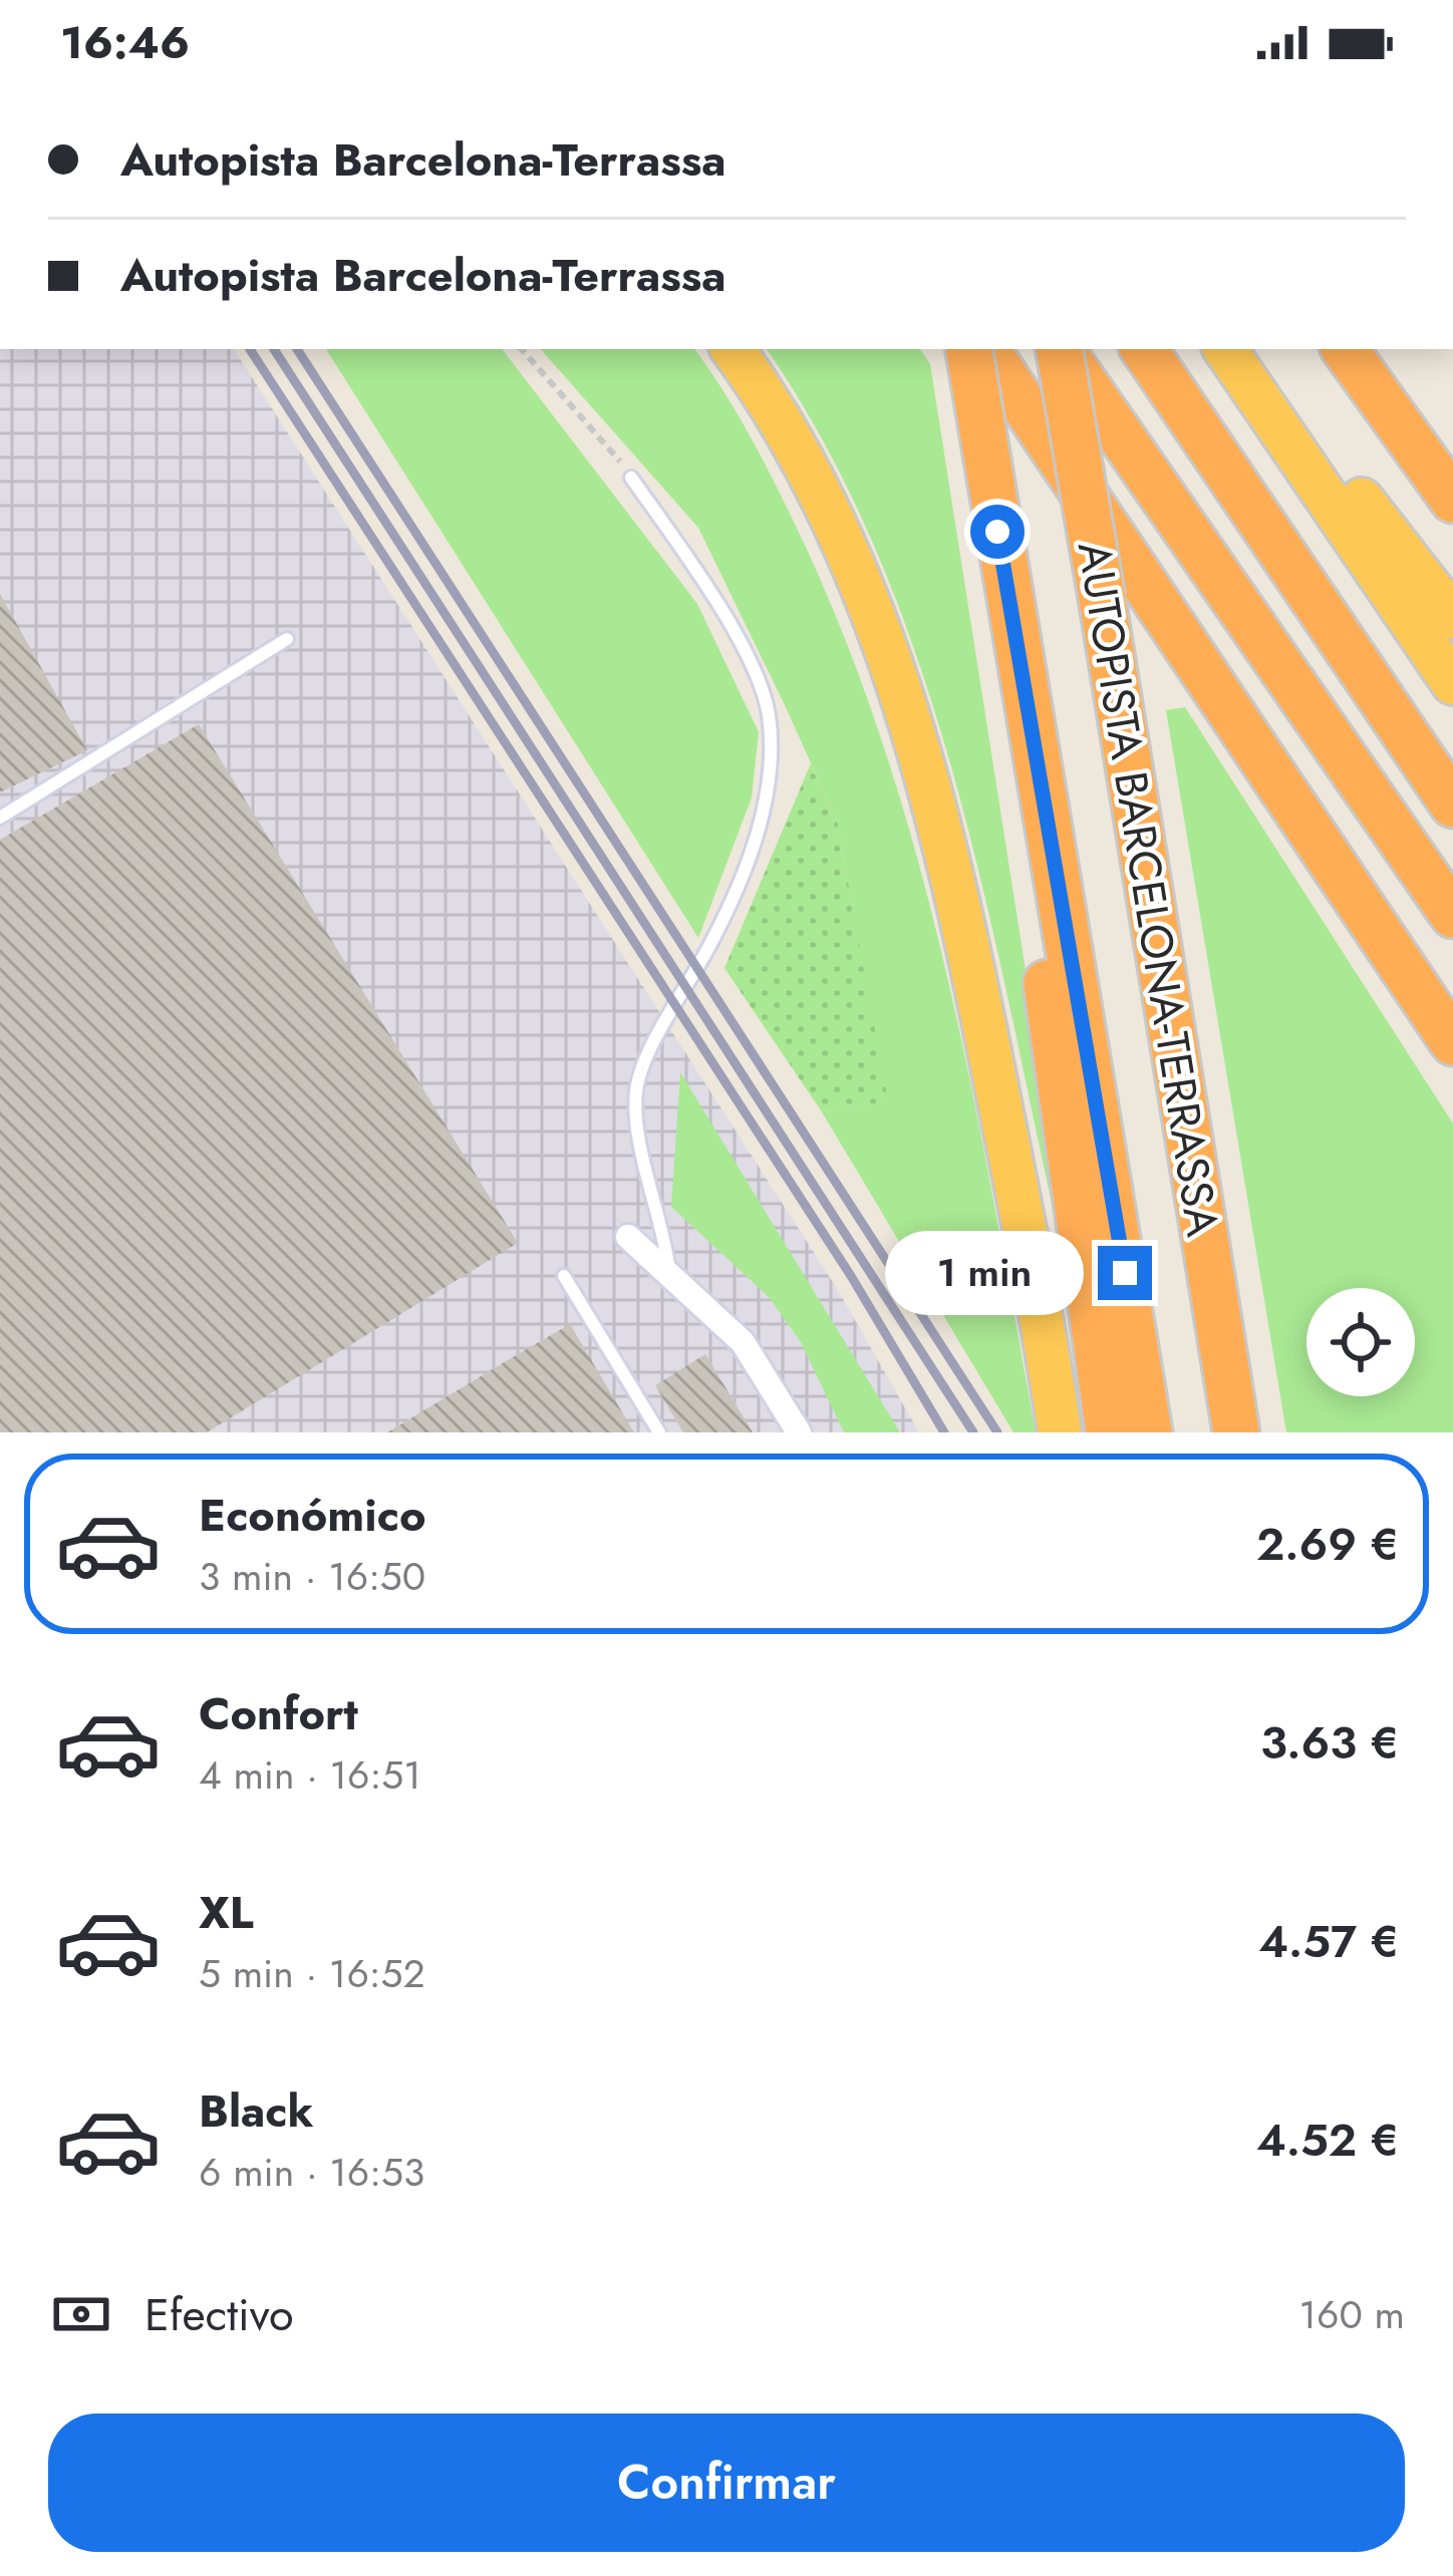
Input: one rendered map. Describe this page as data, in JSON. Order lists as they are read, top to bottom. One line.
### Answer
{"streets":{"highway":["AUTOPISTA BARCELONA-TERRASSA"]},"page":{"status":"16:46","banner":["Autopista Barcelona-Terrassa","Autopista Barcelona-Terrassa"],"bubble":"1 min","list":[{"name":"Económico","note":"3 min · 16:50","value":"2.69 €"},{"name":"Confort","note":"4 min · 16:51","value":"3.63 €"},{"name":"XL","note":"5 min · 16:52","value":"4.57 €"},{"name":"Black","note":"6 min · 16:53","value":"4.52 €"}],"pay":["Efectivo","160 m"],"buttons":"Confirmar"}}
